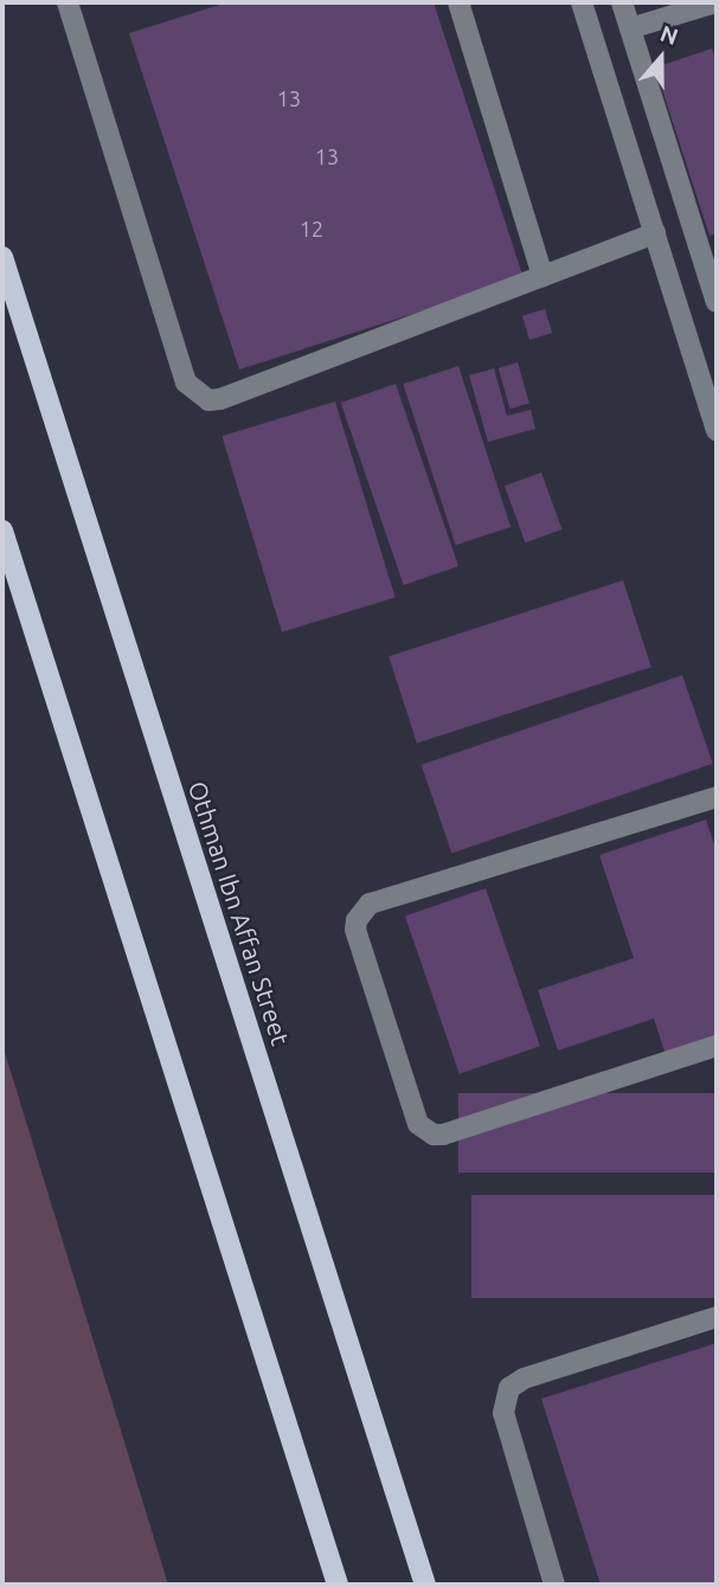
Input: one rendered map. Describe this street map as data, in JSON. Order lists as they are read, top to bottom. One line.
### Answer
{"streets":{"main road":["Othman Ibn Affan Street"]},"house_numbers":["13","13","12"],"north":"top"}
